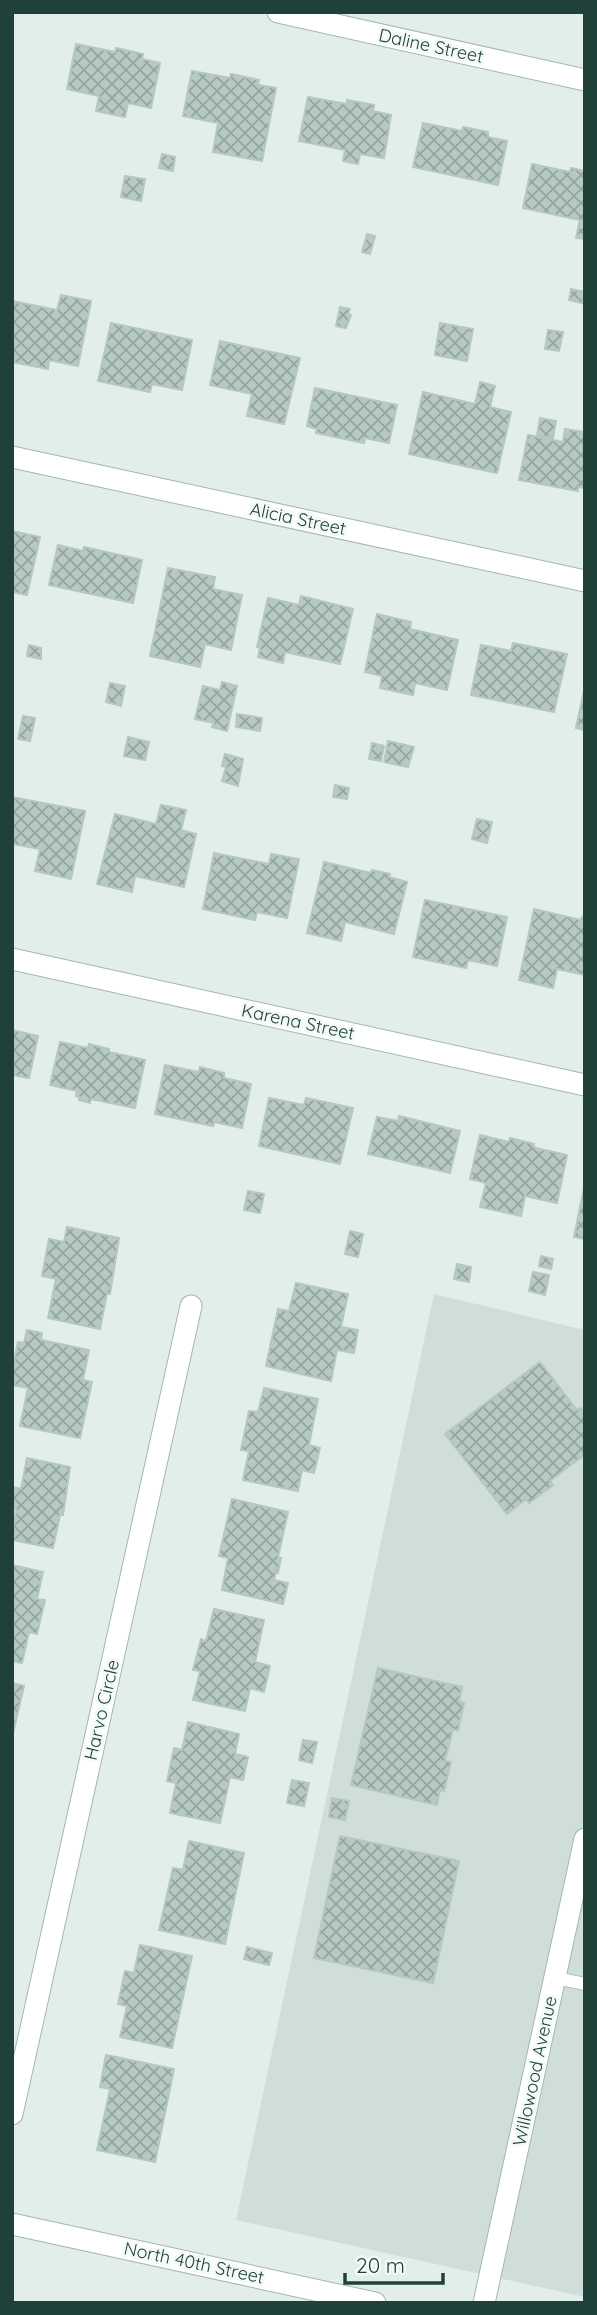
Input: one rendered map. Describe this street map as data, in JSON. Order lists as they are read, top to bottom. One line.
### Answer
{"streets":{"street":["Daline Street","Alicia Street","Karena Street","Harvo Circle","Willowood Avenue","North 40th Street"]},"scale_bar":"20 m"}
